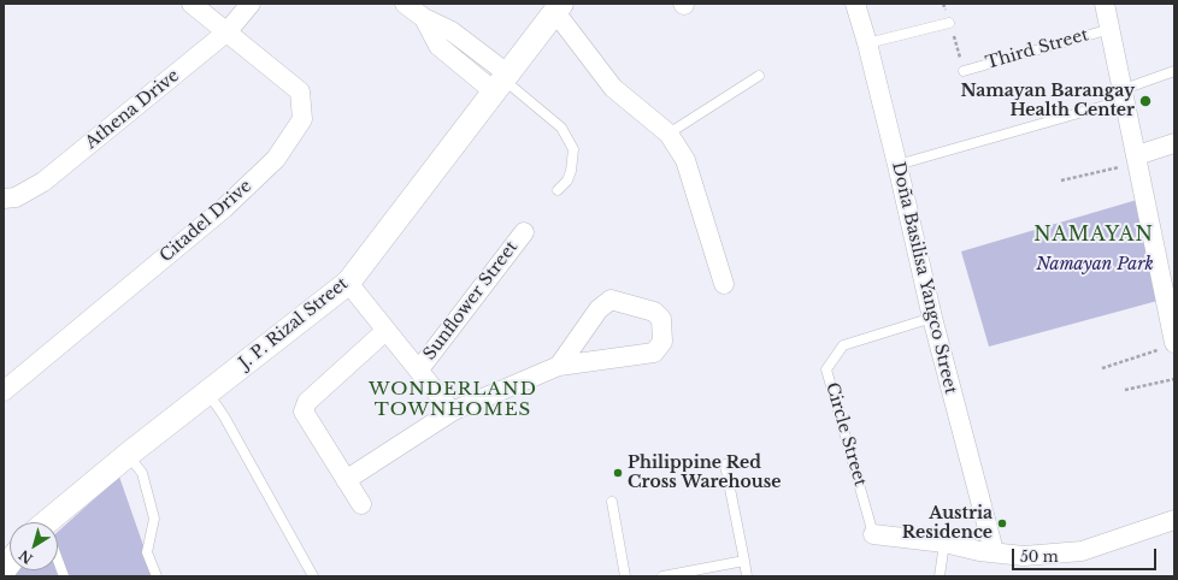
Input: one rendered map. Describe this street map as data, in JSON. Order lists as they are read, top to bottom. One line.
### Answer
{"streets":{"street":["Athena Drive","Citadel Drive","Doña Basilisa Yangco Street","Sunflower Street","J. P. Rizal Street"],"lane":["Third Street","Circle Street"]},"crossings":[["Athena Drive","Citadel Drive"],["Doña Basilisa Yangco Street","Circle Street"]],"districts":["NAMAYAN","WONDERLAND TOWNHOMES"],"parks":["Namayan Park"],"places":["Namayan Barangay Health Center","Philippine Red Cross Warehouse","Austria Residence"],"scale_bar":"50 m","north":"bottom left"}
